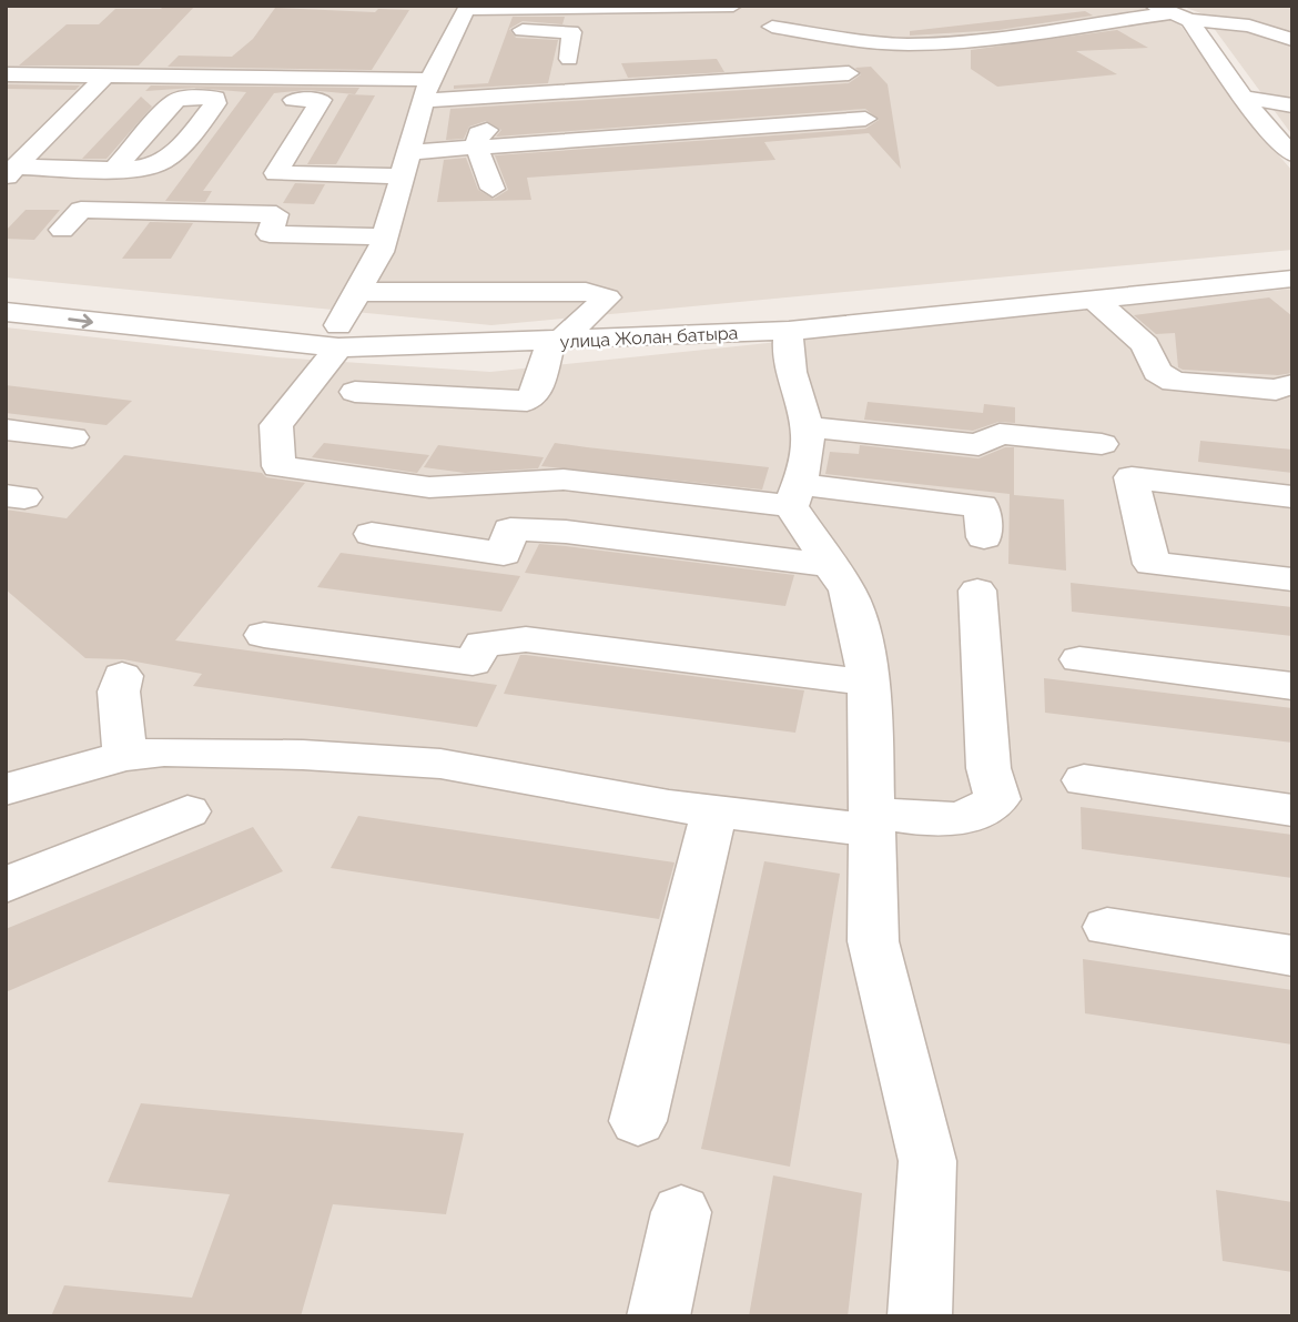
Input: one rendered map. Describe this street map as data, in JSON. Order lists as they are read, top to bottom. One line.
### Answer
{"streets":{"street":["улица Жолан батыра"]}}
